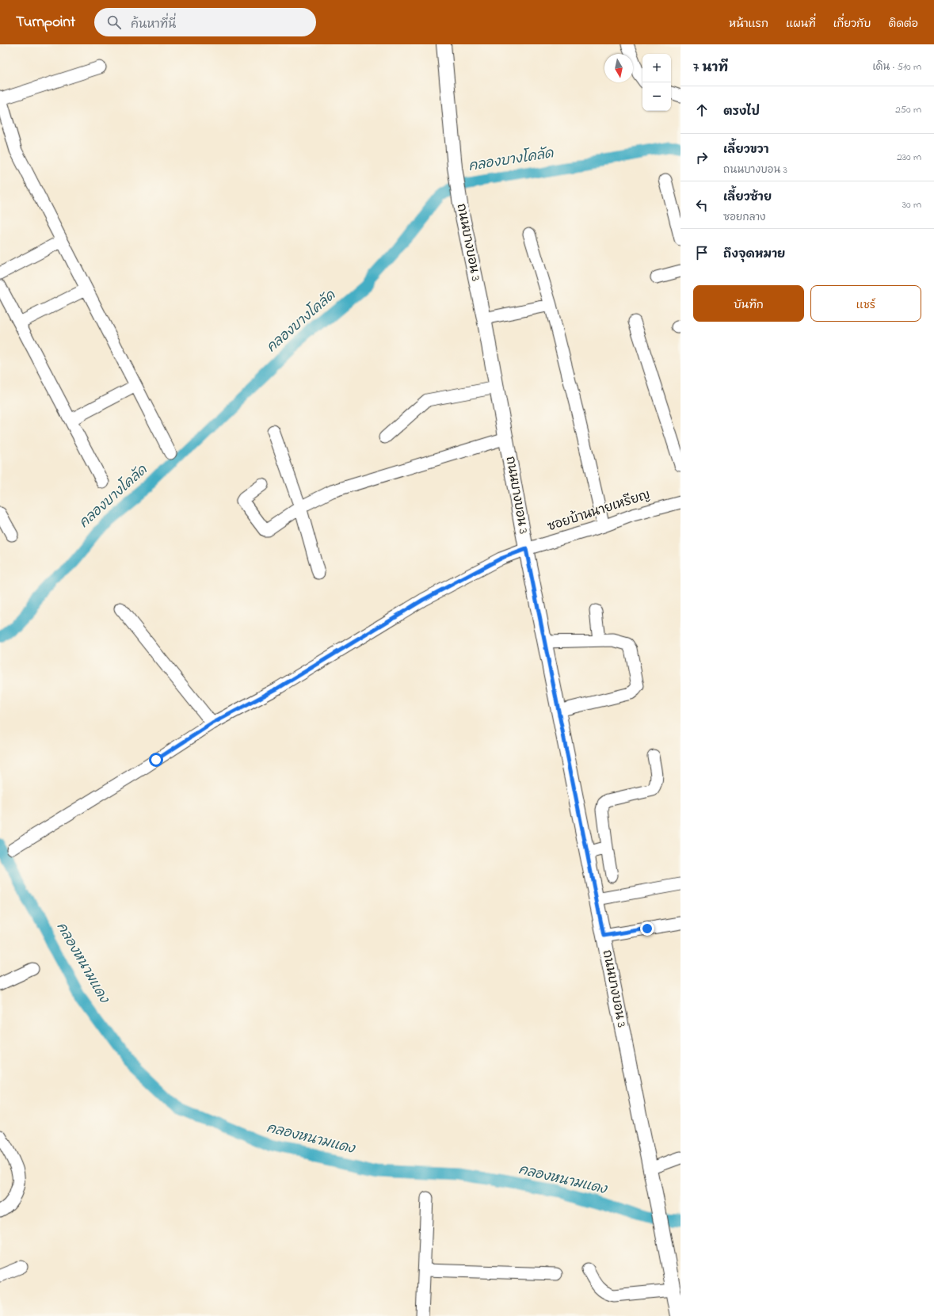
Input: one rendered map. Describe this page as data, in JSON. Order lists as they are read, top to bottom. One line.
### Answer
{"streets":{"main road":["ถนนบางบอน 3"],"street":["ซอยบ้านนายเหรียญ"]},"crossings":[["ถนนบางบอน 3","ซอยบ้านนายเหรียญ"]],"water":["คลองบางโคลัด","คลองหนามแดง"],"north":"bottom","page":{"header":"Turnpoint","search":"ค้นหาที่นี่","nav":["หน้าแรก","แผนที่","เกี่ยวกับ","ติดต่อ"],"heading":["7 นาที","เดิน · 510 m"],"map_buttons":["+","−"],"list":[["ตรงไป","250 m"],["เลี้ยวขวา","ถนนบางบอน 3","230 m"],["เลี้ยวซ้าย","ซอยกลาง","30 m"],"ถึงจุดหมาย"],"buttons":["บันทึก","แชร์"]}}
